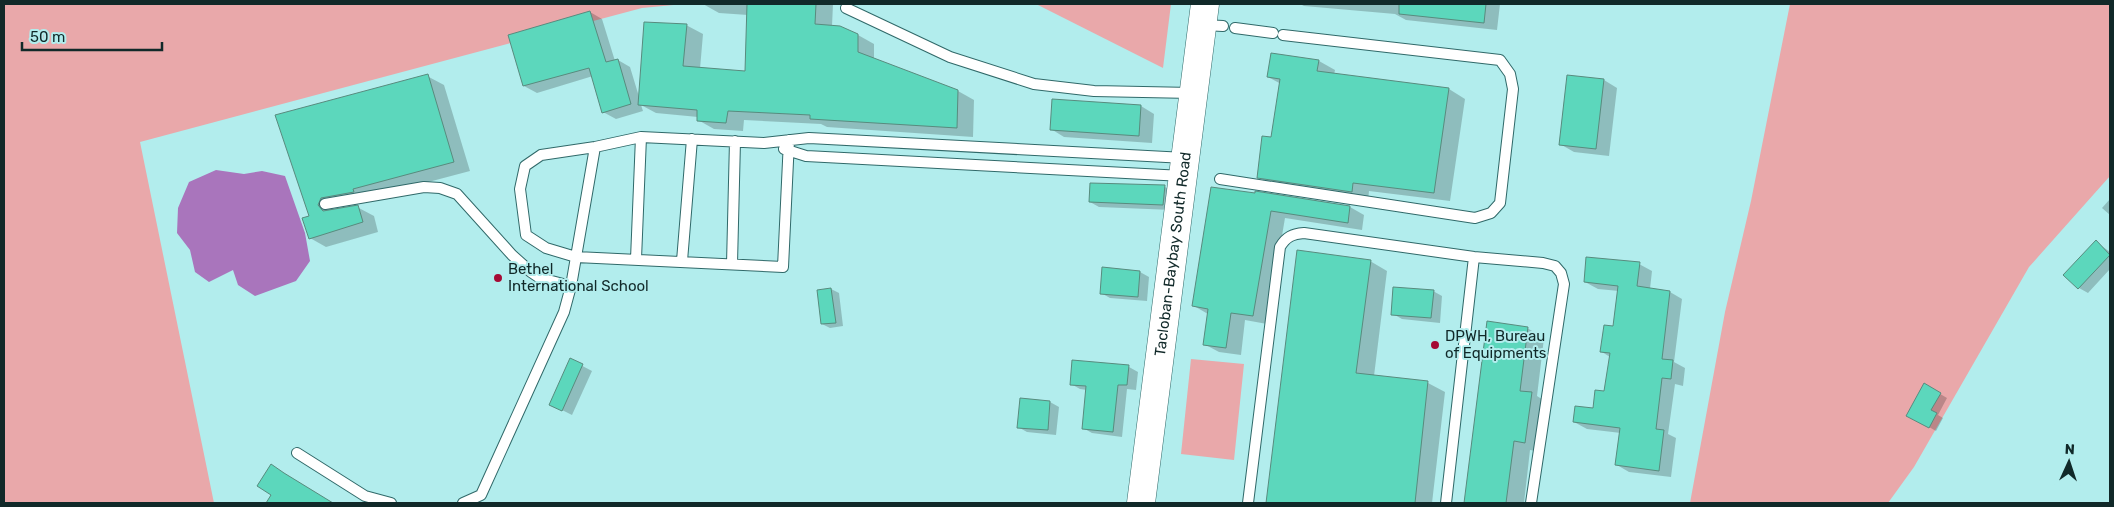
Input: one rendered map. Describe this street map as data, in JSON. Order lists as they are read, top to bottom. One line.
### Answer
{"streets":{"main road":["Tacloban-Baybay South Road"]},"places":["Bethel International School","DPWH, Bureau of Equipments"],"scale_bar":"50 m","north":"top"}
